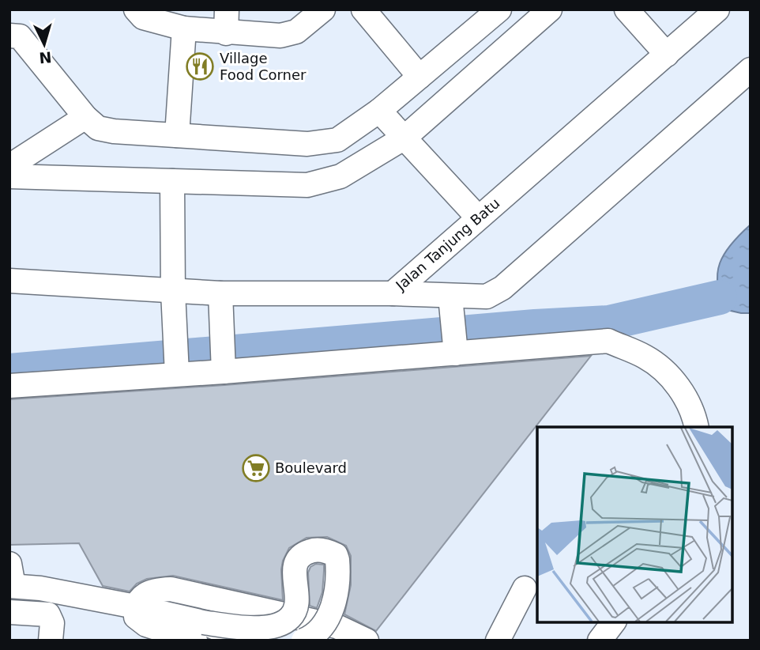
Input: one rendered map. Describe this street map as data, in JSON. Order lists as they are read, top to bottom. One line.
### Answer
{"streets":{"street":["Jalan Tanjung Batu"]},"places":{"restaurant":["Village Food Corner"],"supermarket":["Boulevard"]},"north":"bottom"}
